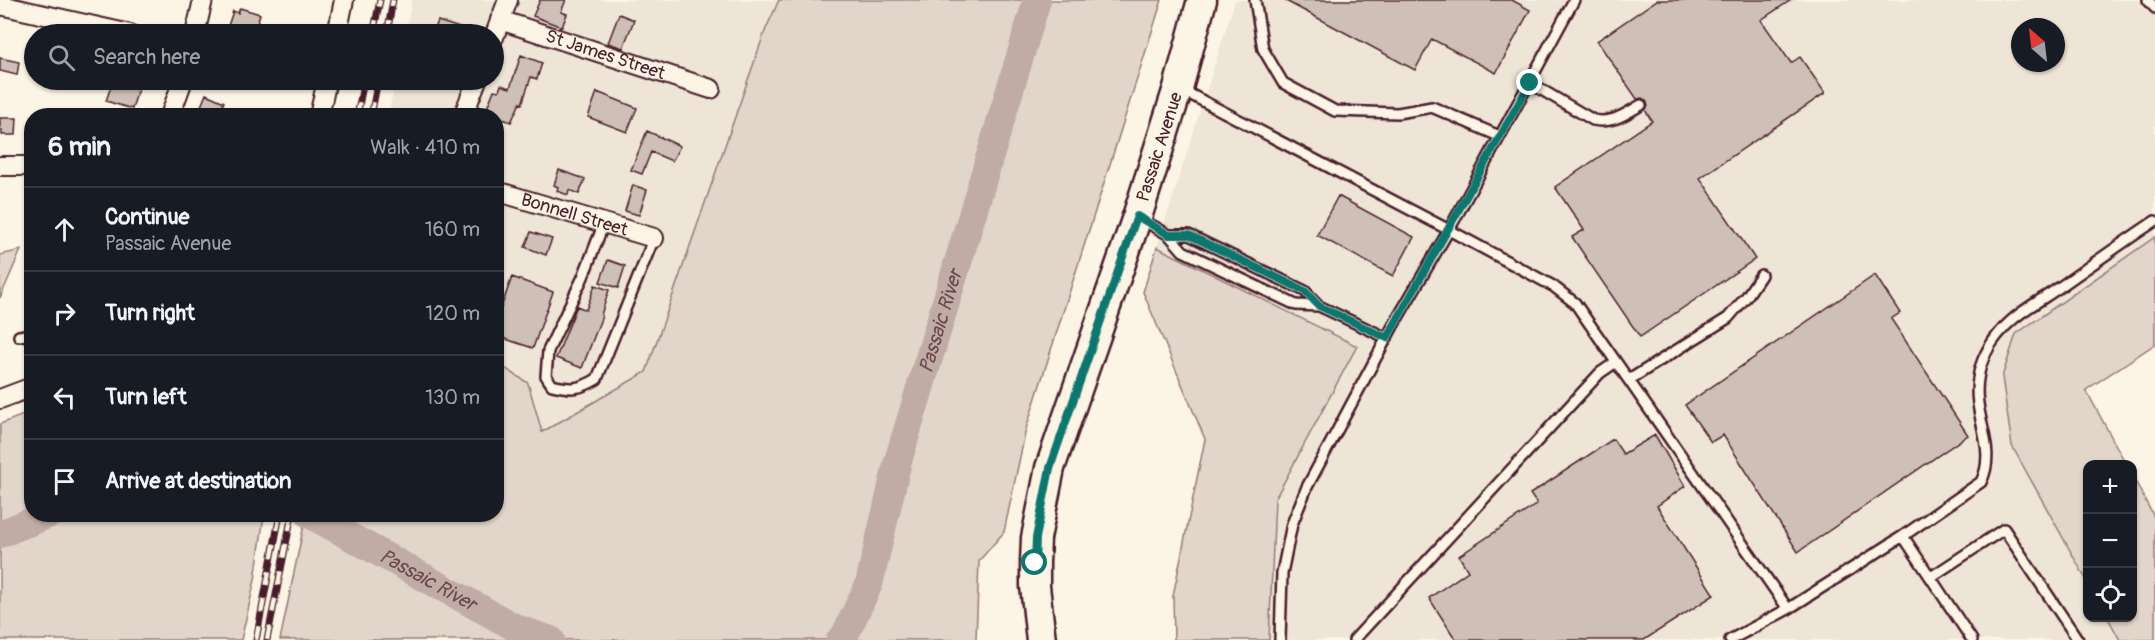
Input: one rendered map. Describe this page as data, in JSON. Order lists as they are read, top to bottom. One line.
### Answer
{"streets":{"main road":["Passaic Avenue"],"street":["St James Street","Bonnell Street"]},"water":["Passaic River"],"north":"top left","page":{"search":"Search here","heading":["6 min","Walk · 410 m"],"list":[["Continue","Passaic Avenue","160 m"],["Turn right","120 m"],["Turn left","130 m"],"Arrive at destination"],"map_buttons":["+","−"]}}
